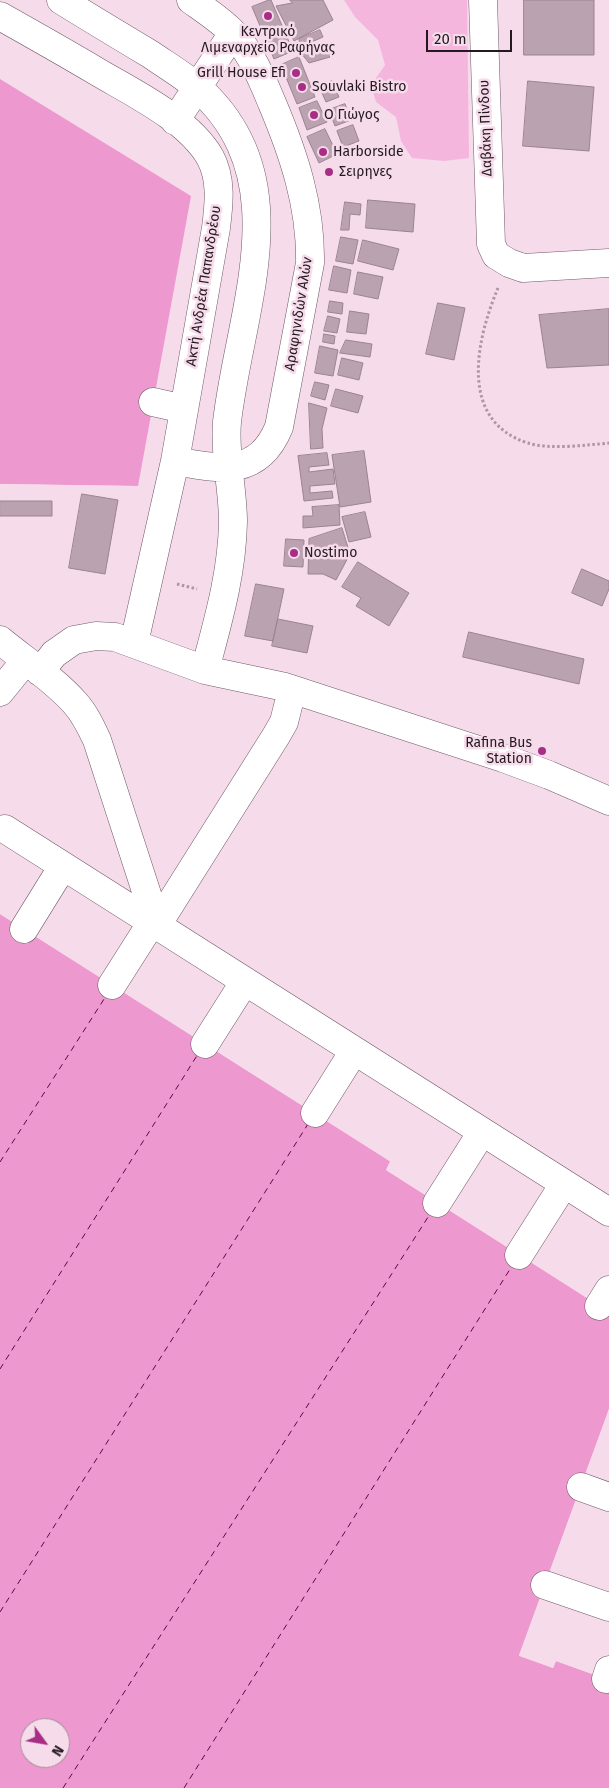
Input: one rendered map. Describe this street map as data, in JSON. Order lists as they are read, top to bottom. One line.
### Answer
{"streets":{"street":["Δαβάκη Πίνδου","Ακτή Ανδρέα Παπανδρέου","Αραφηνιδών Αλών"]},"crossings":[["Ακτή Ανδρέα Παπανδρέου","Αραφηνιδών Αλών"]],"places":["Κεντρικό Λιμεναρχείο Ραφήνας","Grill House Efi","Souvlaki Bistro","Ο Γιώγος","Harborside","Σειρηνες","Nostimo","Rafina Bus Station"],"scale_bar":"20 m","north":"bottom right"}
